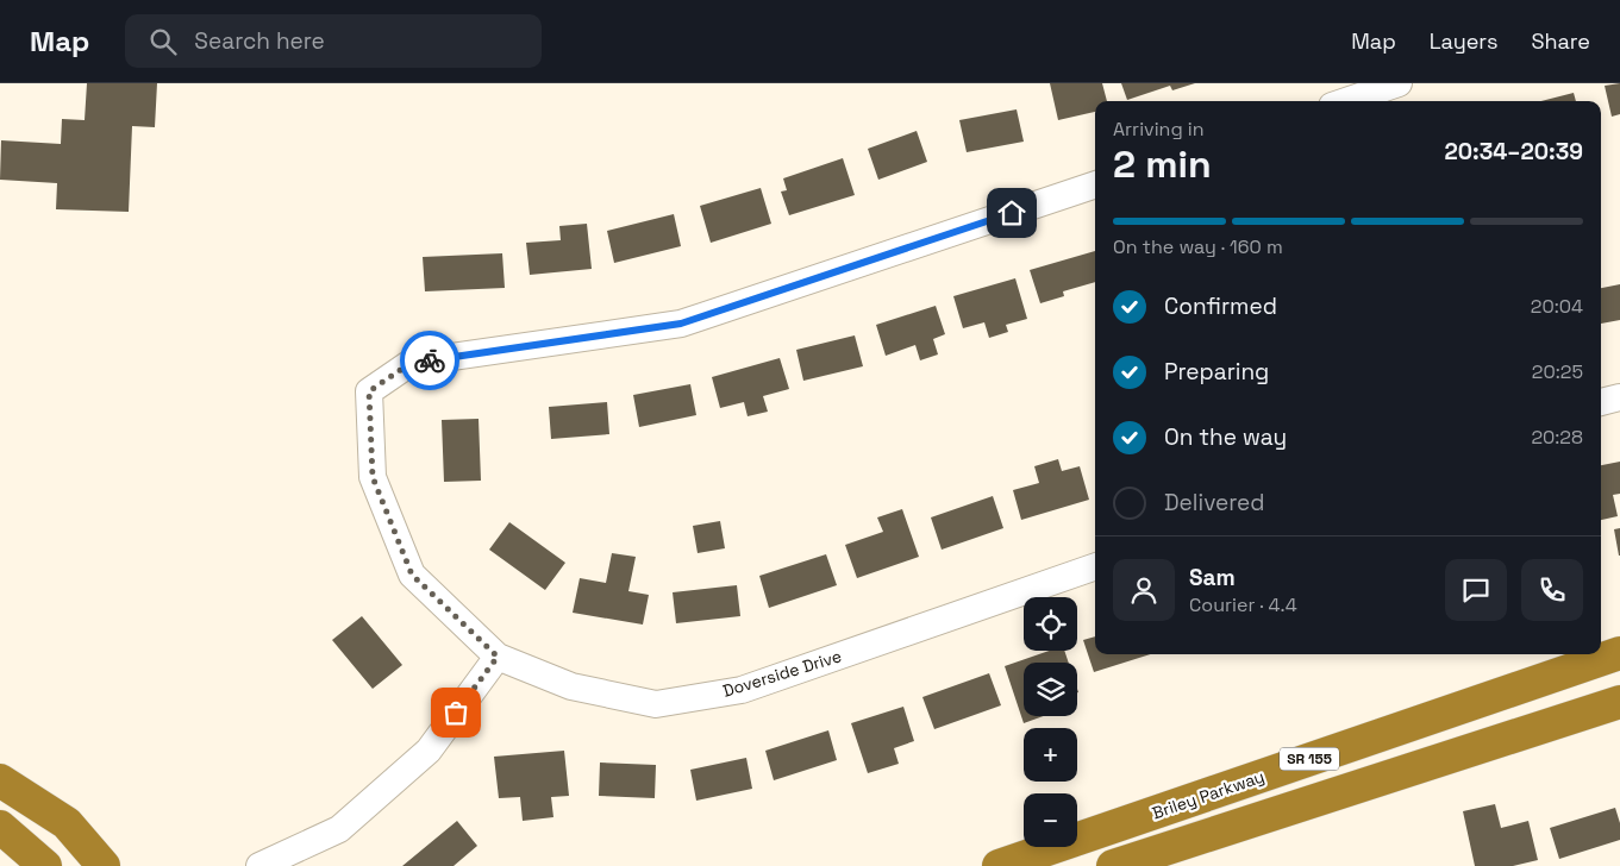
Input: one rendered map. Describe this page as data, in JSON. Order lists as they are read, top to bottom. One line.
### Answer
{"streets":{"highway":["SR 155","Briley Parkway"],"street":["Doverside Drive"]},"page":{"header":"Map","search":"Search here","nav":["Map","Layers","Share"],"heading":["2 min","Arriving in","20:34–20:39"],"panel":["Sam","Courier · 4.4"],"bar":"On the way · 160 m","list":[["Confirmed","20:04"],["Preparing","20:25"],["On the way","20:28"],"Delivered"],"map_buttons":["+","−"]}}
